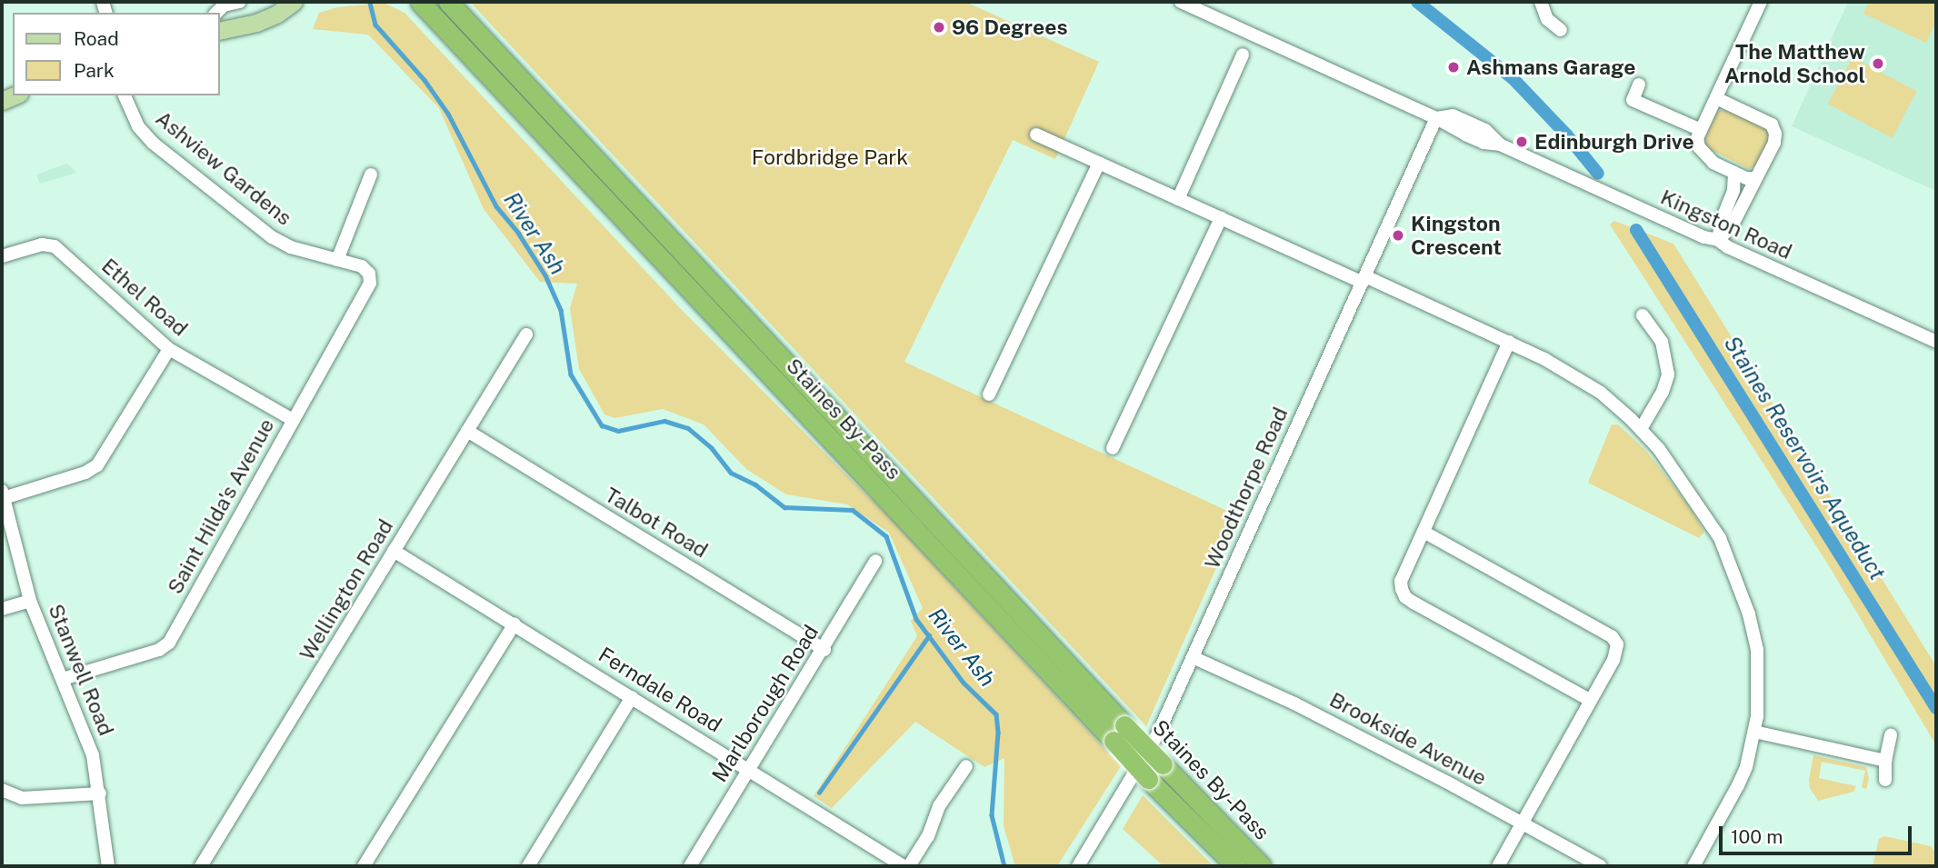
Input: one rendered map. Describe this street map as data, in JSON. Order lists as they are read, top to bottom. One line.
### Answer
{"streets":{"highway":["Staines By-Pass"],"street":["Ashview Gardens","Kingston Road","Ethel Road","Woodthorpe Road","Saint Hilda's Avenue","Talbot Road","Wellington Road","Stanwell Road","Ferndale Road","Marlborough Road","Brookside Avenue"]},"crossings":[["Ashview Gardens","Saint Hilda's Avenue"],["Kingston Road","Woodthorpe Road"],["Ethel Road","Saint Hilda's Avenue"],["Woodthorpe Road","Brookside Avenue"],["Saint Hilda's Avenue","Stanwell Road"],["Talbot Road","Wellington Road"],["Talbot Road","Marlborough Road"],["Wellington Road","Ferndale Road"],["Ferndale Road","Marlborough Road"]],"water":["River Ash","Staines Reservoirs Aqueduct"],"parks":["Fordbridge Park"],"places":["96 Degrees","The Matthew Arnold School","Ashmans Garage","Edinburgh Drive","Kingston Crescent"],"legend":["Road","Park"],"scale_bar":"100 m"}
